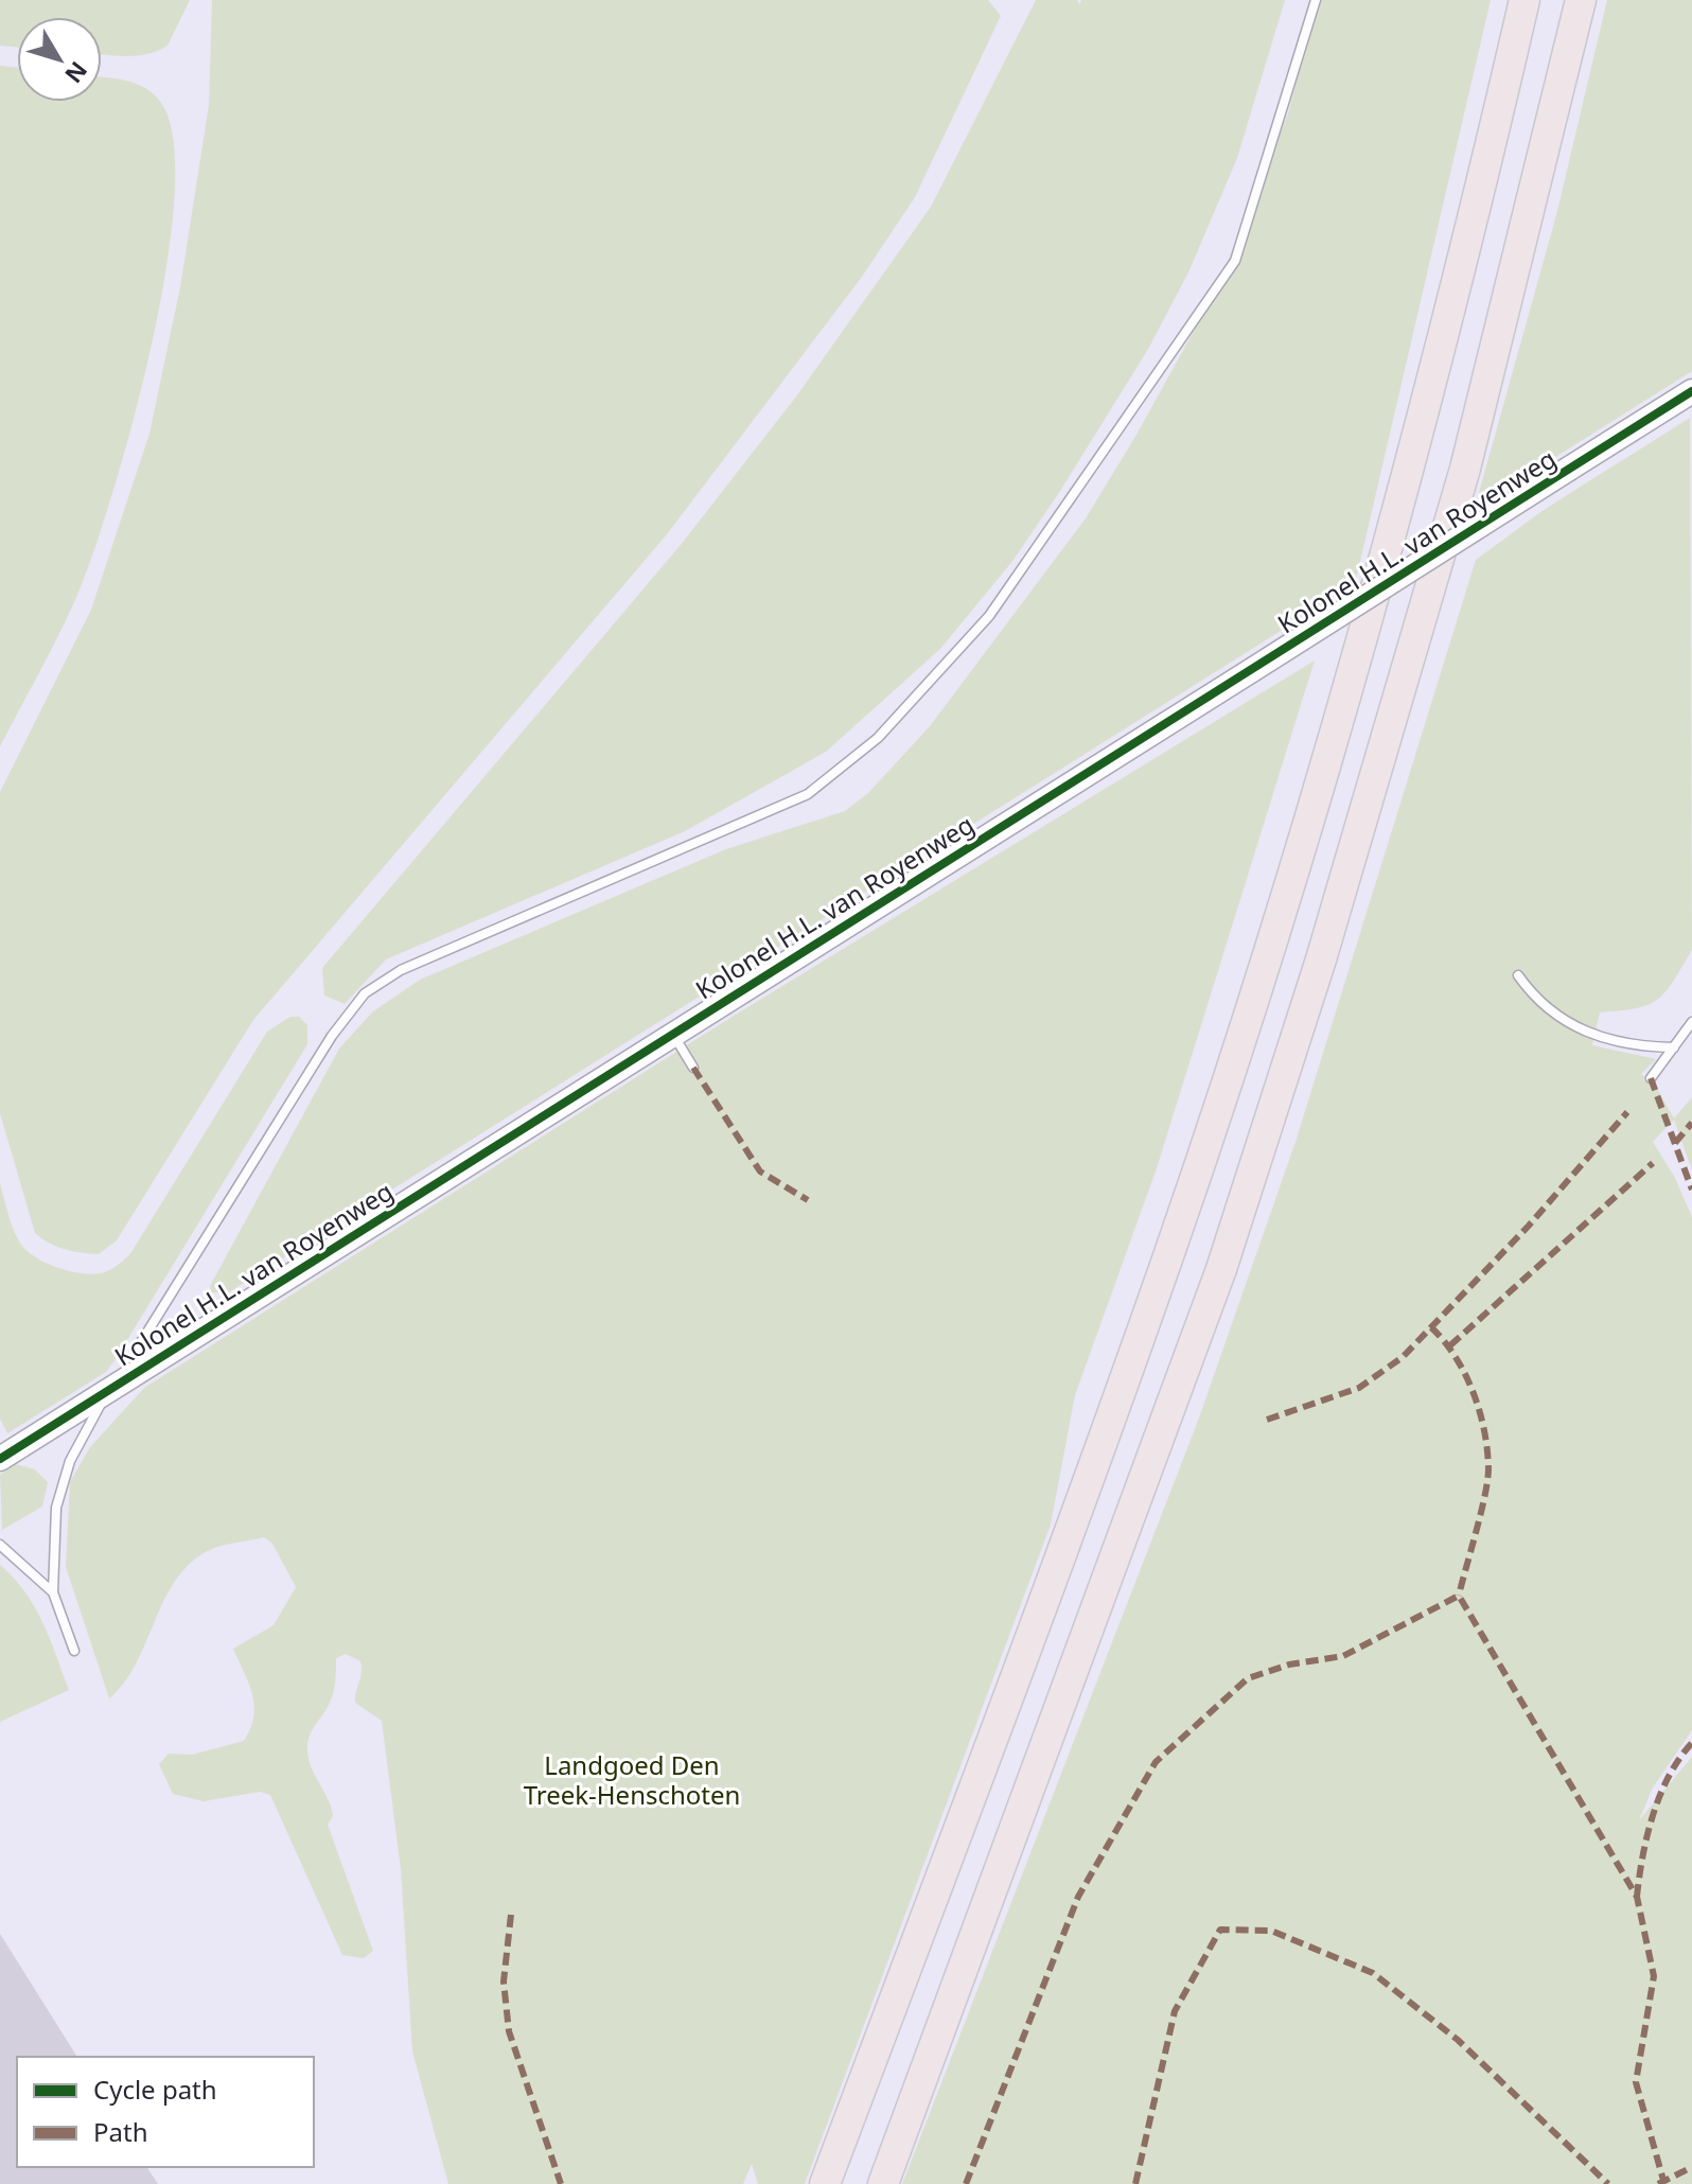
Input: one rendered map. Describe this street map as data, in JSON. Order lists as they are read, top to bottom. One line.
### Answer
{"streets":{"street":["Kolonel H.L. van Royenweg"]},"parks":["Landgoed Den Treek-Henschoten"],"legend":["Cycle path","Path"],"north":"bottom right"}
